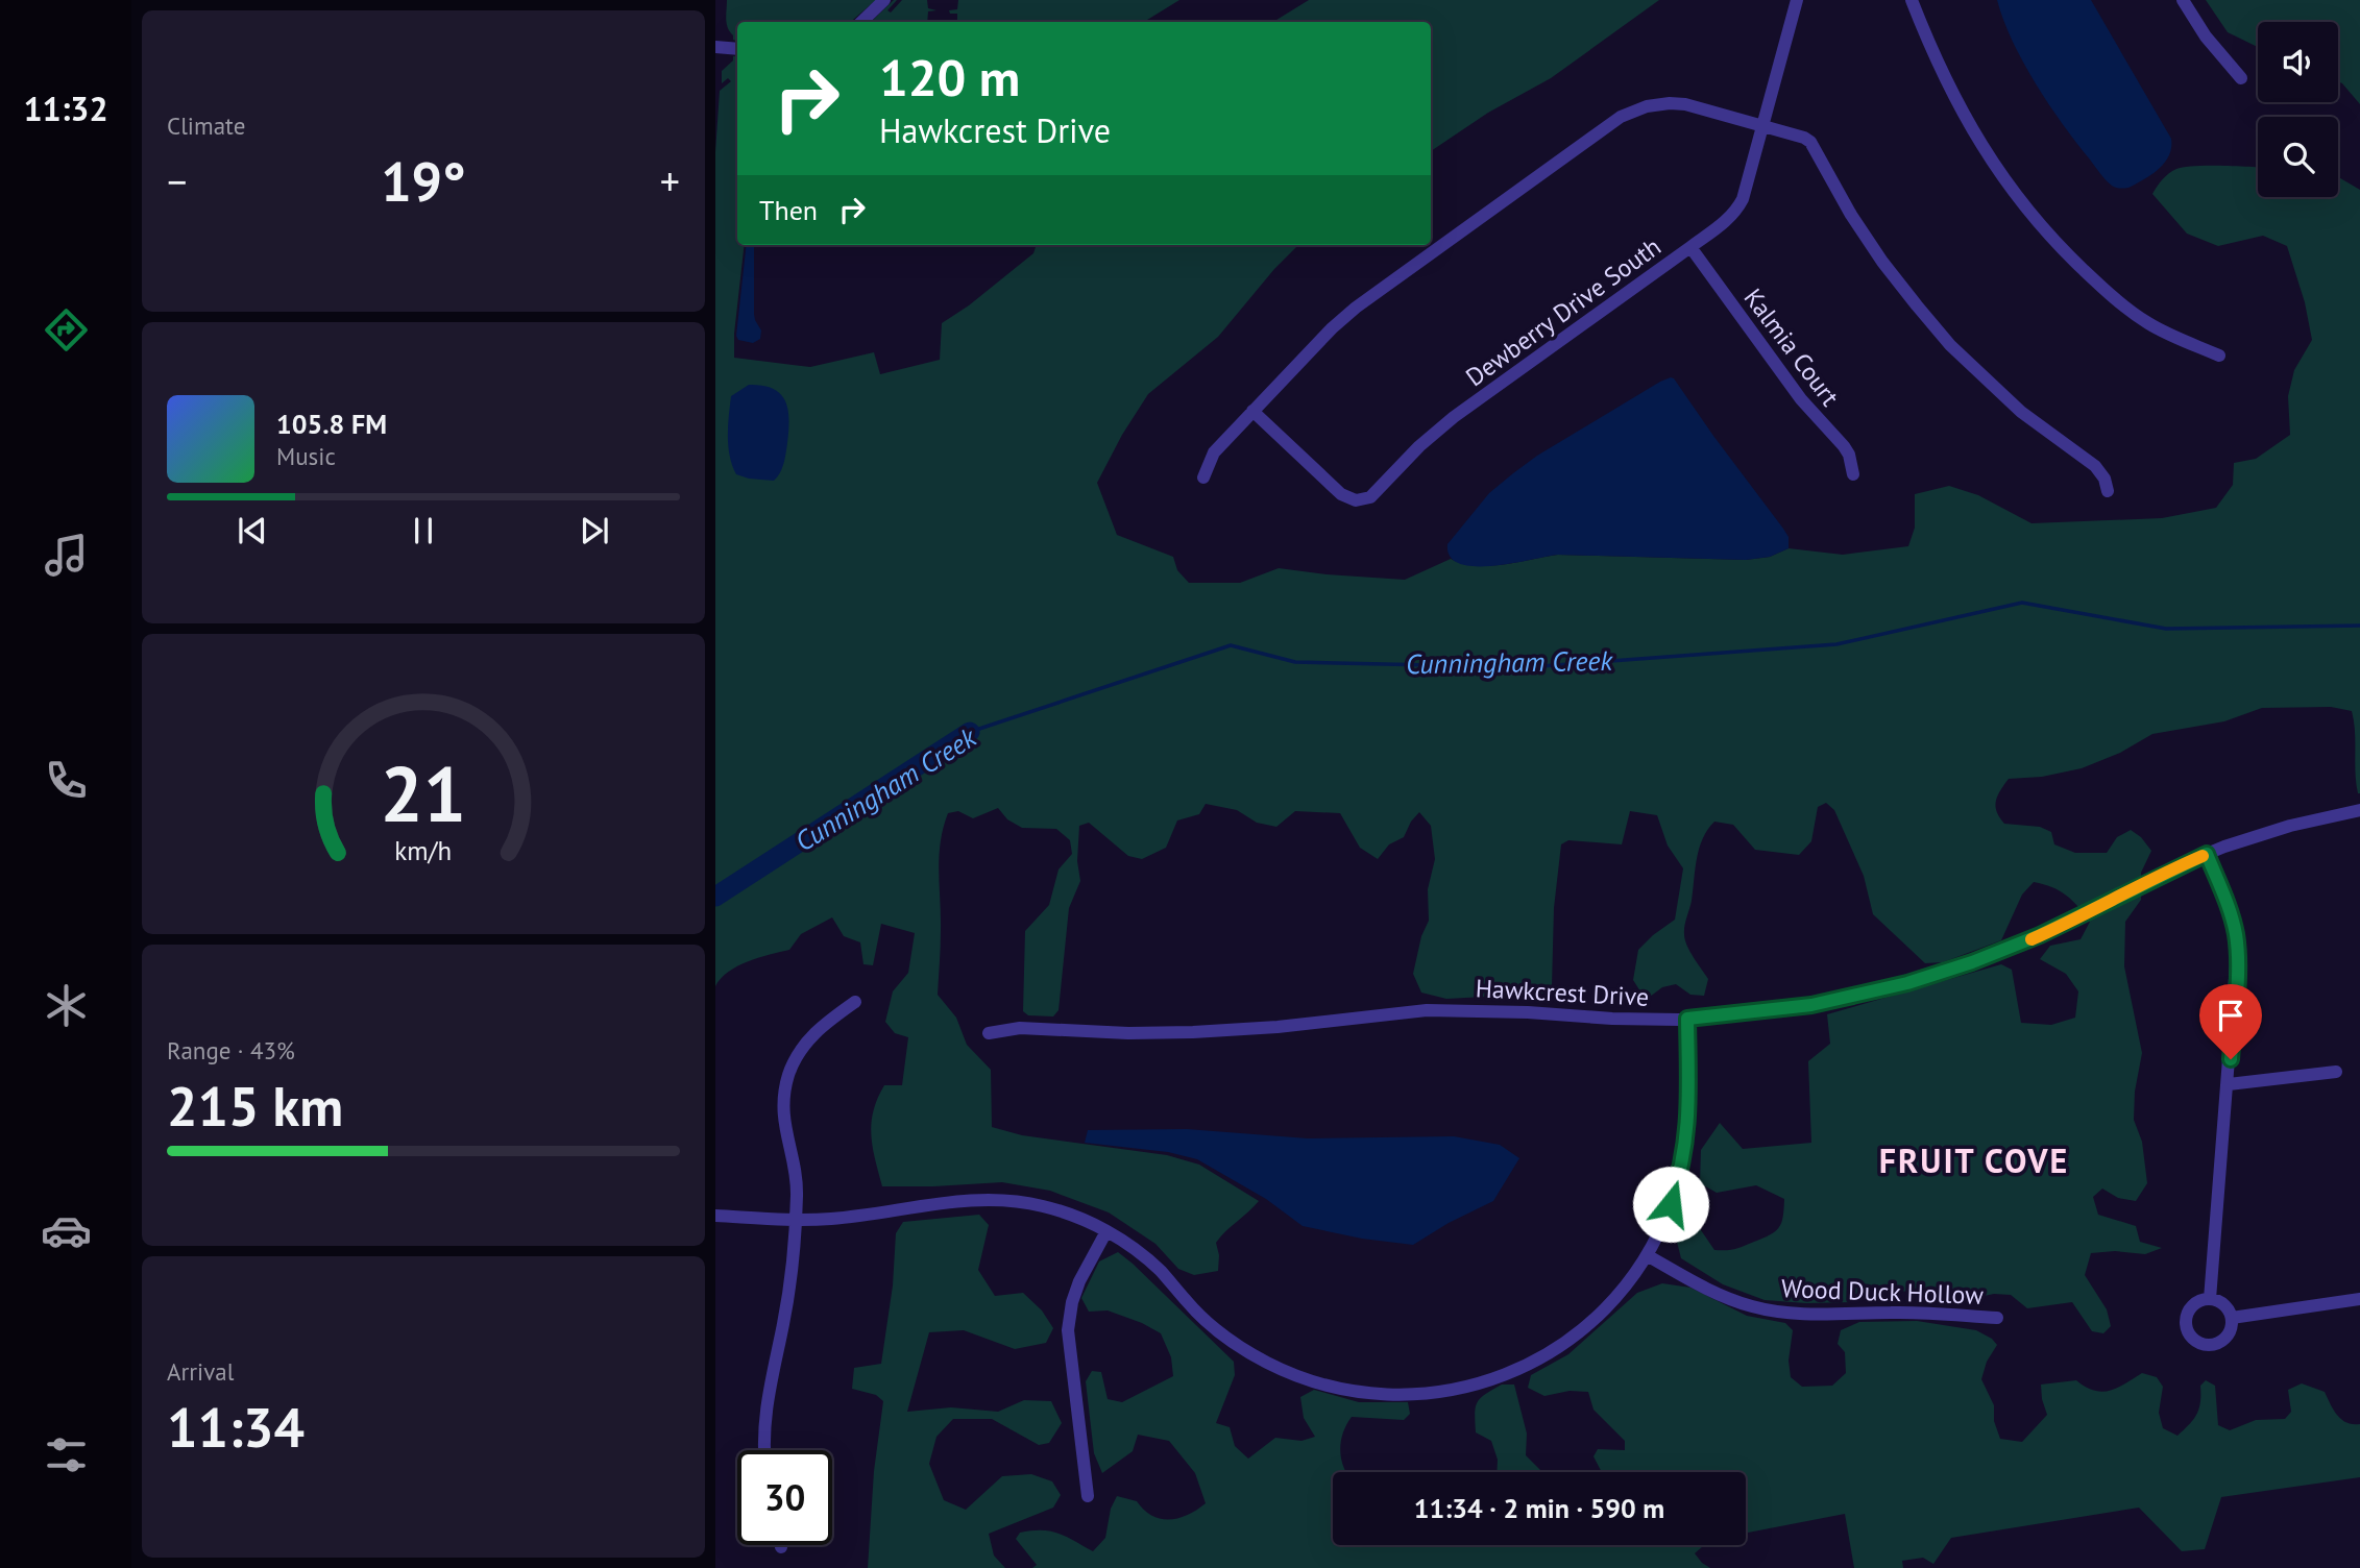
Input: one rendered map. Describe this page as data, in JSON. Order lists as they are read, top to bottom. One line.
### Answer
{"streets":{"street":["Dewberry Drive South","Kalmia Court","Hawkcrest Drive","Wood Duck Hollow"]},"crossings":[["Dewberry Drive South","Kalmia Court"]],"districts":["FRUIT COVE"],"water":["Cunningham Creek"],"page":{"tabs":"11:32","tile":["Climate",["Range · 43%","215 km"],["Arrival","11:34"]],"turn":["120 m","Hawkcrest Drive"],"heat":["−","19°","+"],"then":"Then","song":["105.8 FM","Music"],"limit":"30","trip":"11:34 · 2 min · 590 m","gauge":["21","km/h"]}}
